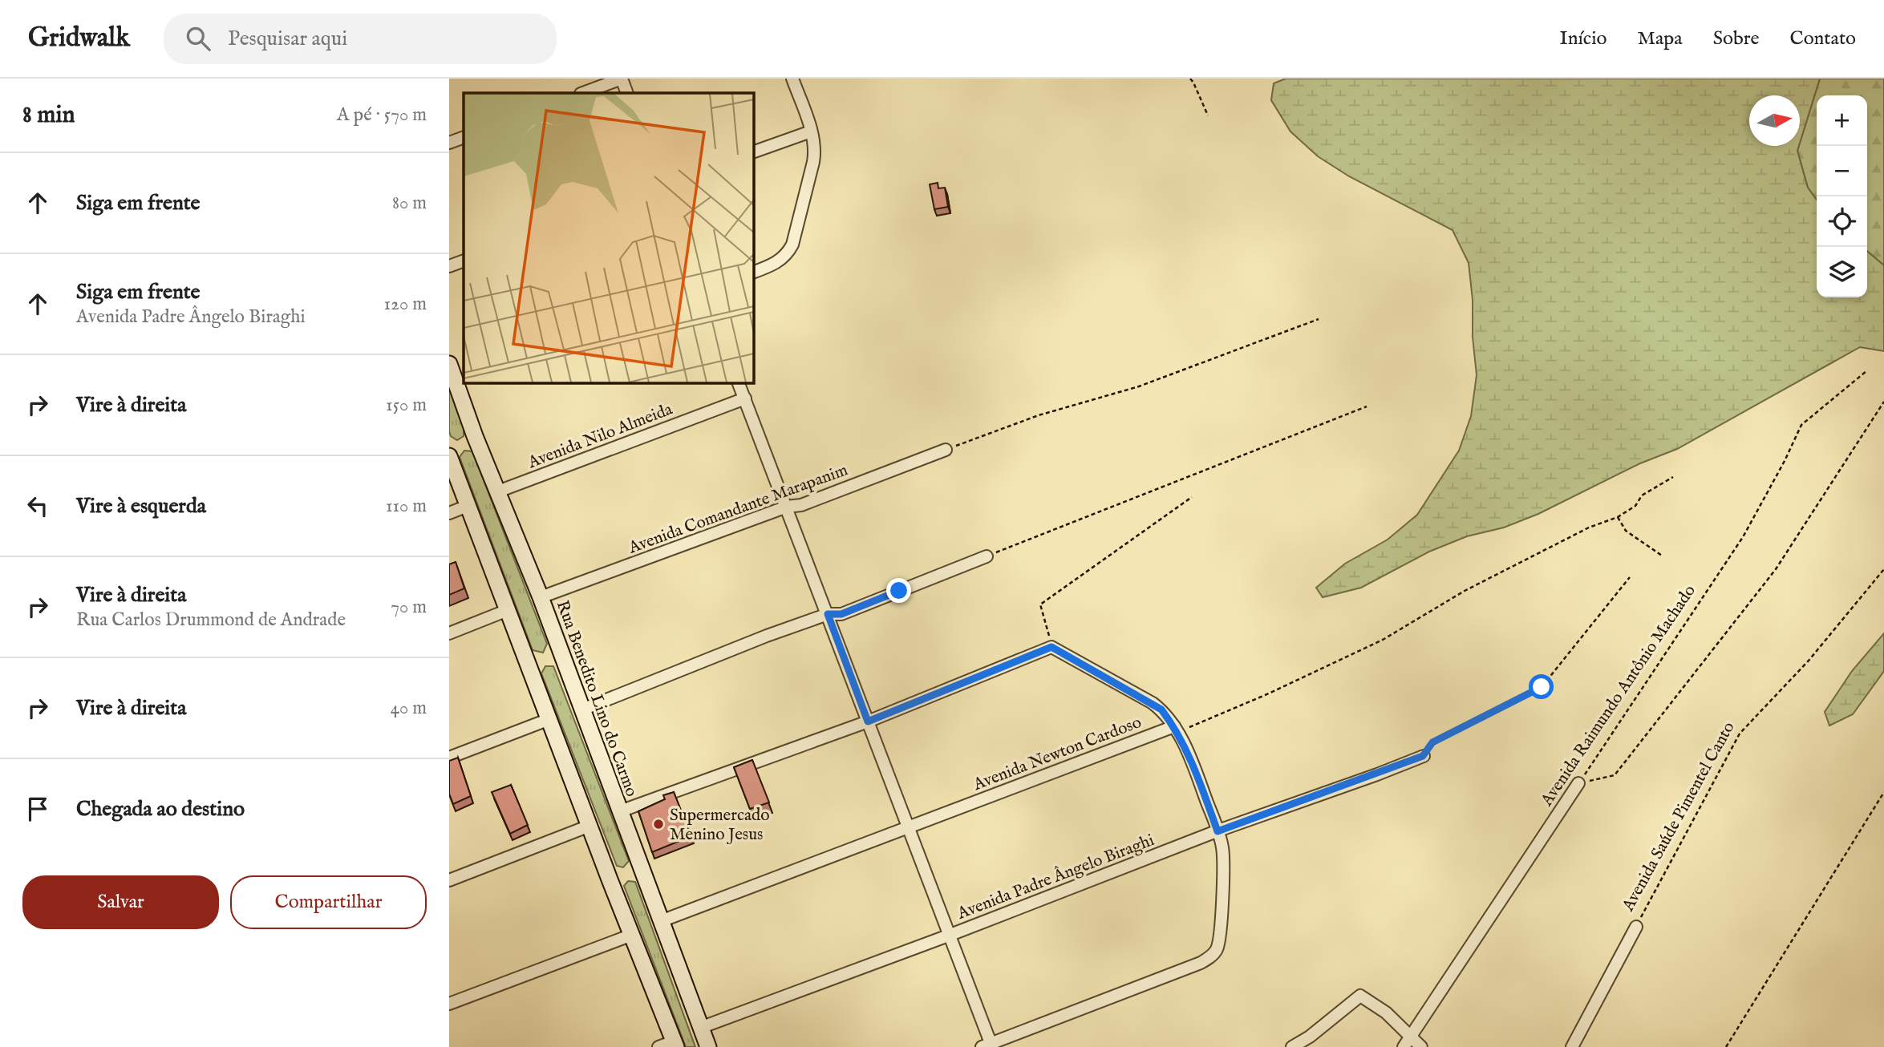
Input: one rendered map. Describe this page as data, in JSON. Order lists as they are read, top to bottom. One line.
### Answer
{"streets":{"main road":["Rua Benedito Lino do Carmo"],"street":["Avenida Nilo Almeida","Avenida Comandante Marapanim","Avenida Raimundo Antônio Machado","Avenida Newton Cardoso","Avenida Saúde Pimentel Canto","Avenida Padre Ângelo Biraghi"]},"crossings":[["Avenida Nilo Almeida","Rua Benedito Lino do Carmo"],["Avenida Comandante Marapanim","Rua Benedito Lino do Carmo"],["Rua Benedito Lino do Carmo","Avenida Newton Cardoso"],["Rua Benedito Lino do Carmo","Avenida Padre Ângelo Biraghi"]],"places":["Supermercado Menino Jesus"],"north":"right","page":{"header":"Gridwalk","search":"Pesquisar aqui","nav":["Início","Mapa","Sobre","Contato"],"heading":["8 min","A pé · 570 m"],"map_buttons":["+","−"],"list":[["Siga em frente","80 m"],["Siga em frente","Avenida Padre Ângelo Biraghi","120 m"],["Vire à direita","150 m"],["Vire à esquerda","110 m"],["Vire à direita","Rua Carlos Drummond de Andrade","70 m"],["Vire à direita","40 m"],"Chegada ao destino"],"buttons":["Salvar","Compartilhar"]}}
